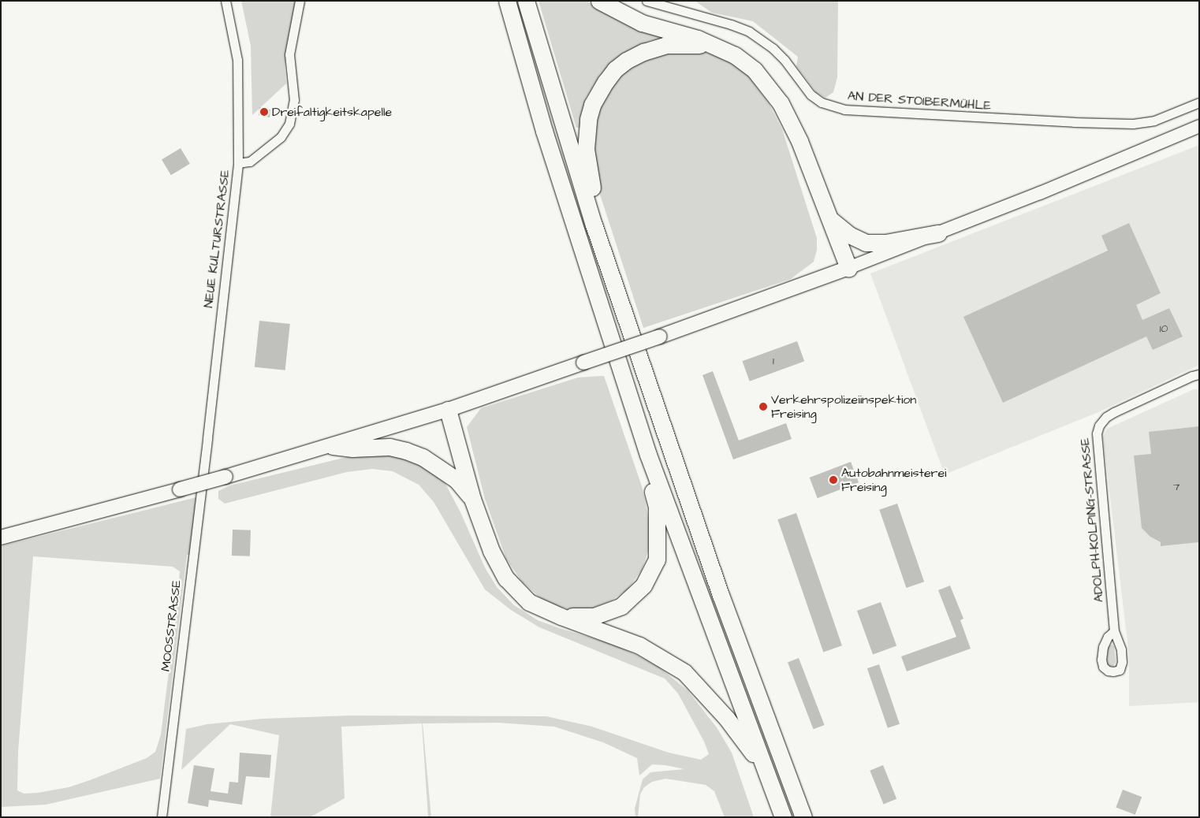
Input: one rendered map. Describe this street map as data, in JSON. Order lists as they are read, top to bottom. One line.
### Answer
{"streets":{"street":["AN DER STOIBERMÜHLE","NEUE KULTURSTRASSE","ADOLPH-KOLPING-STRASSE","MOOSSTRASSE"]},"crossings":[["NEUE KULTURSTRASSE","MOOSSTRASSE"]],"places":["Dreifaltigkeitskapelle","Verkehrspolizeiinspektion Freising","Autobahnmeisterei Freising"],"house_numbers":["10","1","7"]}
